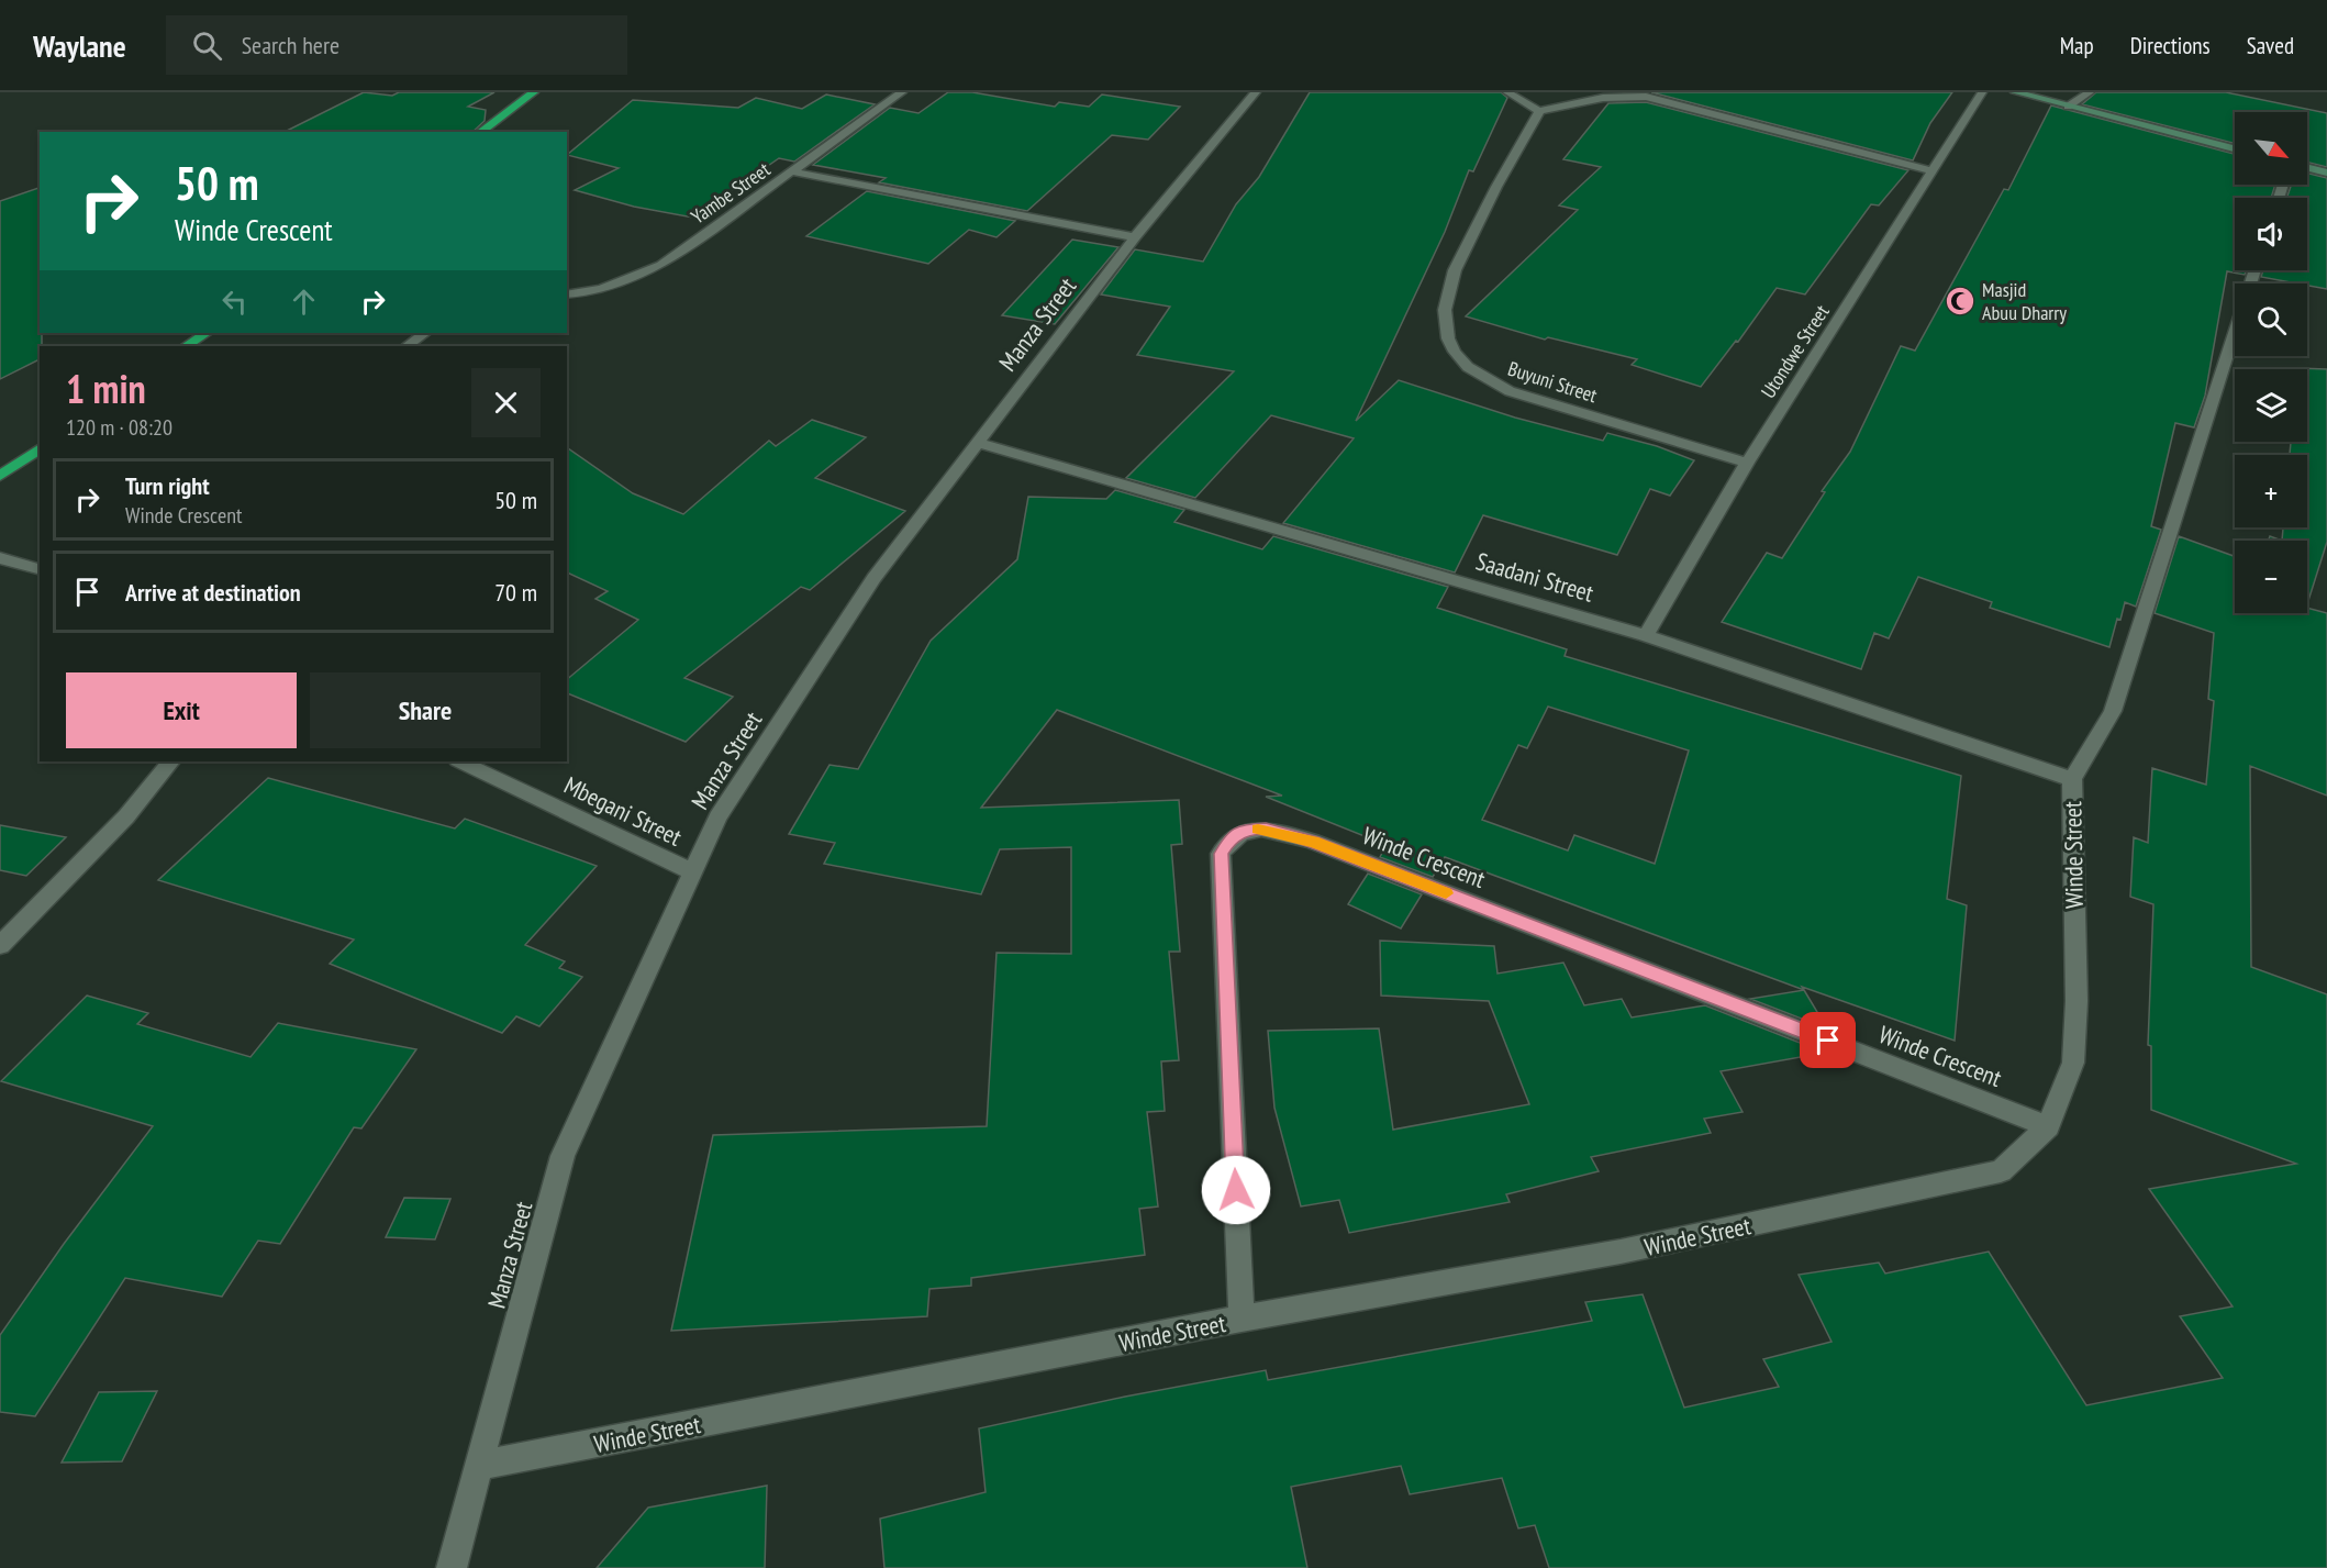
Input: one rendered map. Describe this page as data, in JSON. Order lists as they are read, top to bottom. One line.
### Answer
{"streets":{"street":["Yambe Street","Manza Street","Utondwe Street","Buyuni Street","Saadani Street","Mbegani Street","Winde Street","Winde Crescent"]},"crossings":[["Manza Street","Saadani Street"],["Manza Street","Mbegani Street"],["Manza Street","Winde Street"],["Utondwe Street","Buyuni Street"],["Utondwe Street","Saadani Street"],["Saadani Street","Winde Street"],["Winde Street","Winde Crescent"]],"places":{"mosque":["Masjid Abuu Dharry"]},"north":"bottom right","page":{"header":"Waylane","search":"Search here","nav":["Map","Directions","Saved"],"map_buttons":["+","−"],"turn":["50 m","Winde Crescent"],"heading":["1 min","120 m · 08:20"],"list":[{"name":"Turn right","note":"Winde Crescent","value":"50 m"},{"name":"Arrive at destination","value":"70 m"}],"buttons":["Exit","Share"]}}
